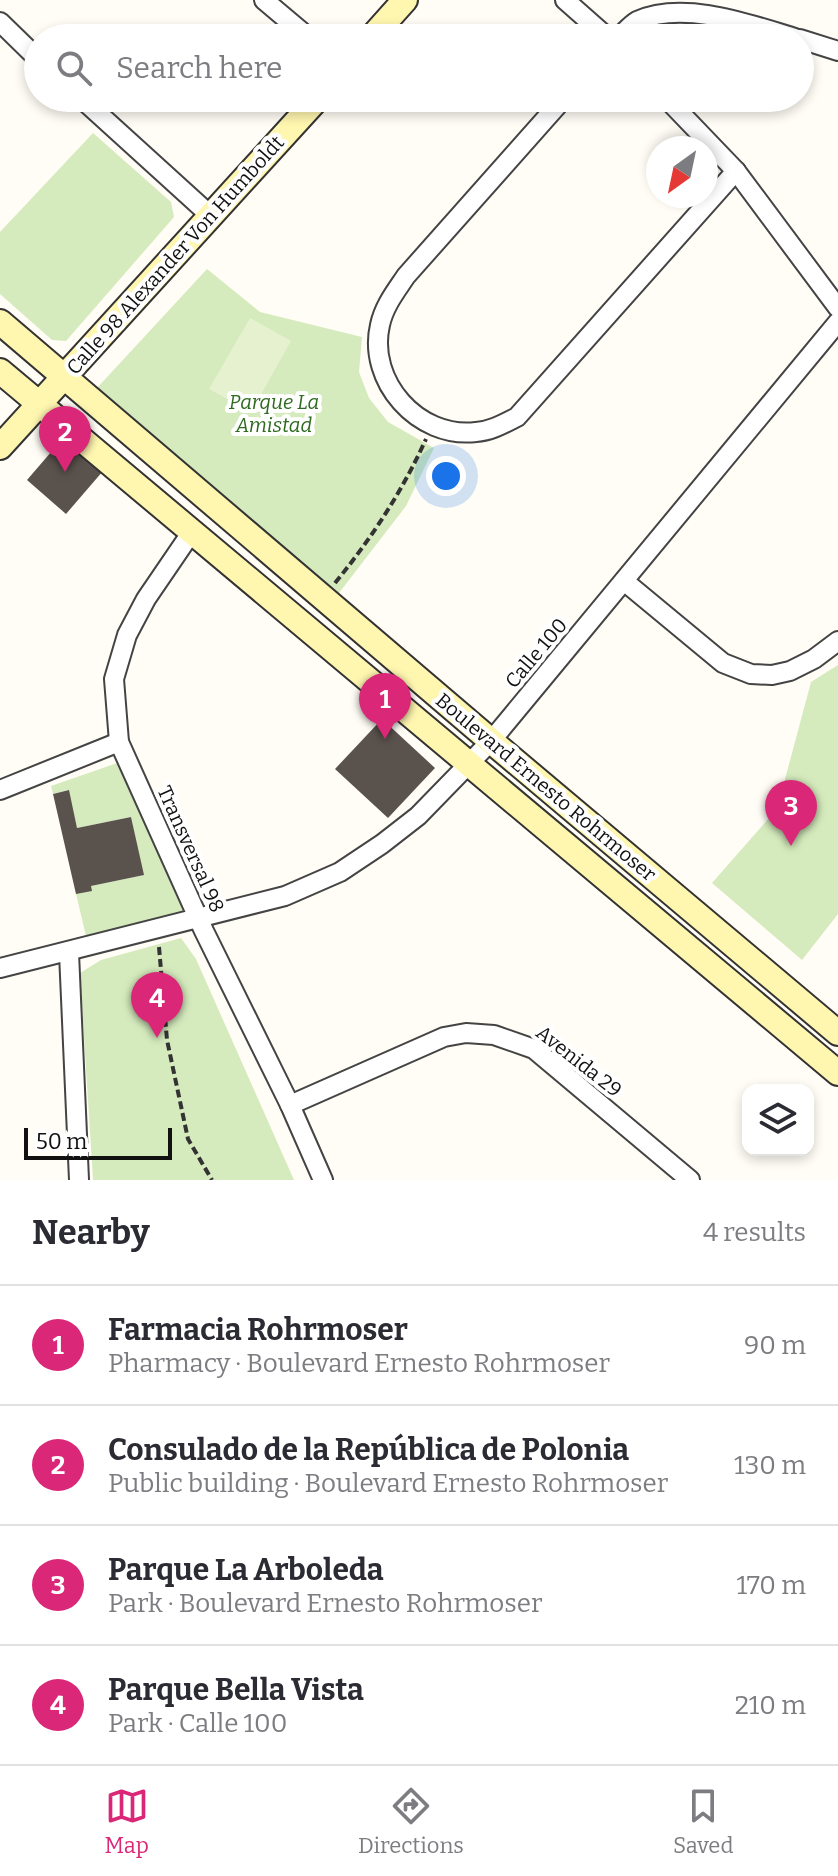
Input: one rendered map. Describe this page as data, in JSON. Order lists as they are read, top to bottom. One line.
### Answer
{"streets":{"main road":["Calle 98 Alexander Von Humboldt","Boulevard Ernesto Rohrmoser"],"street":["Calle 100","Transversal 98","Avenida 29"]},"crossings":[["Calle 98 Alexander Von Humboldt","Boulevard Ernesto Rohrmoser"],["Calle 100","Boulevard Ernesto Rohrmoser"],["Calle 100","Transversal 98"],["Boulevard Ernesto Rohrmoser","Transversal 98"],["Transversal 98","Avenida 29"]],"parks":["Parque La Amistad"],"scale_bar":"50 m","north":"bottom left","page":{"search":"Search here","pins":["2","1","3","4"],"scale":"50 m","heading":["Nearby","4 results"],"list":[{"mark":"1","name":"Farmacia Rohrmoser","note":"Pharmacy · Boulevard Ernesto Rohrmoser","value":"90 m"},{"mark":"2","name":"Consulado de la República de Polonia","note":"Public building · Boulevard Ernesto Rohrmoser","value":"130 m"},{"mark":"3","name":"Parque La Arboleda","note":"Park · Boulevard Ernesto Rohrmoser","value":"170 m"},{"mark":"4","name":"Parque Bella Vista","note":"Park · Calle 100","value":"210 m"}],"nav":["Map","Directions","Saved"]}}
